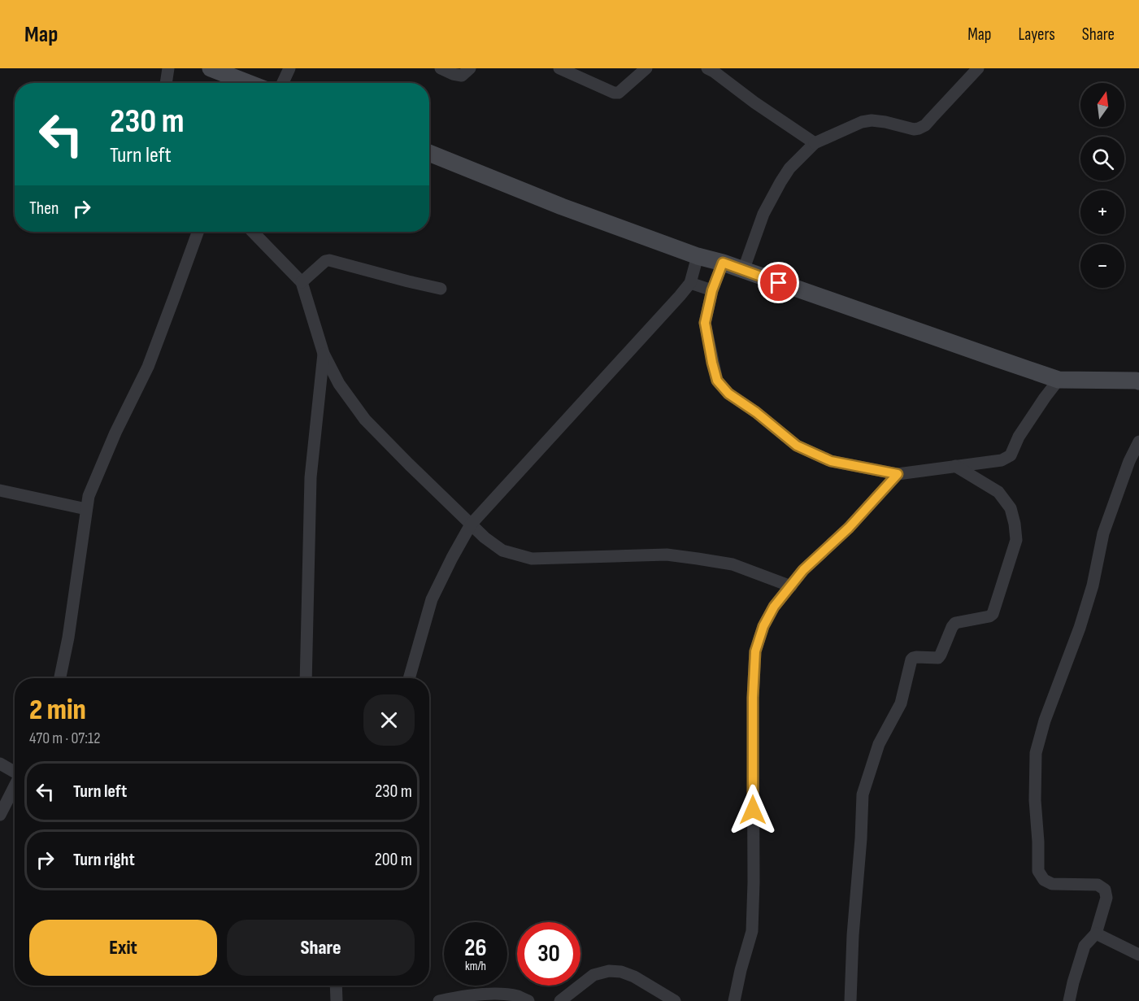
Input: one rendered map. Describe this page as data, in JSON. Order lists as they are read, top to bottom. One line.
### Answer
{"north":"top","page":{"header":"Map","nav":["Map","Layers","Share"],"map_buttons":["+","−"],"turn":["230 m","Turn left"],"then":"Then","heading":["2 min","470 m · 07:12"],"list":[{"name":"Turn left","value":"230 m"},{"name":"Turn right","value":"200 m"}],"buttons":["Exit","Share"],"speed":"26 km/h","limit":"30"}}
